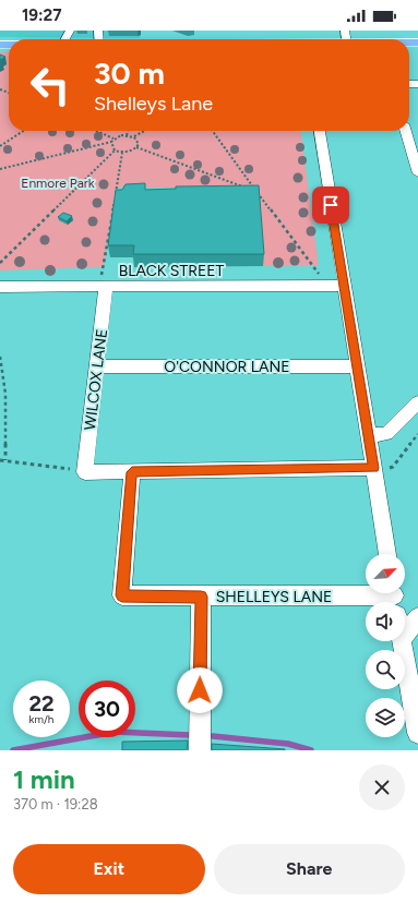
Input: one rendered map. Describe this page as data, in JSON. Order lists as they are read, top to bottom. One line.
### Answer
{"streets":{"street":["BLACK STREET","O'CONNOR LANE","WILCOX LANE","SHELLEYS LANE"]},"crossings":[["BLACK STREET","WILCOX LANE"],["O'CONNOR LANE","WILCOX LANE"]],"parks":["Enmore Park"],"north":"top right","page":{"status":"19:27","turn":["30 m","Shelleys Lane"],"speed":"22 km/h","limit":"30","heading":["1 min","370 m · 19:28"],"buttons":["Exit","Share"]}}
